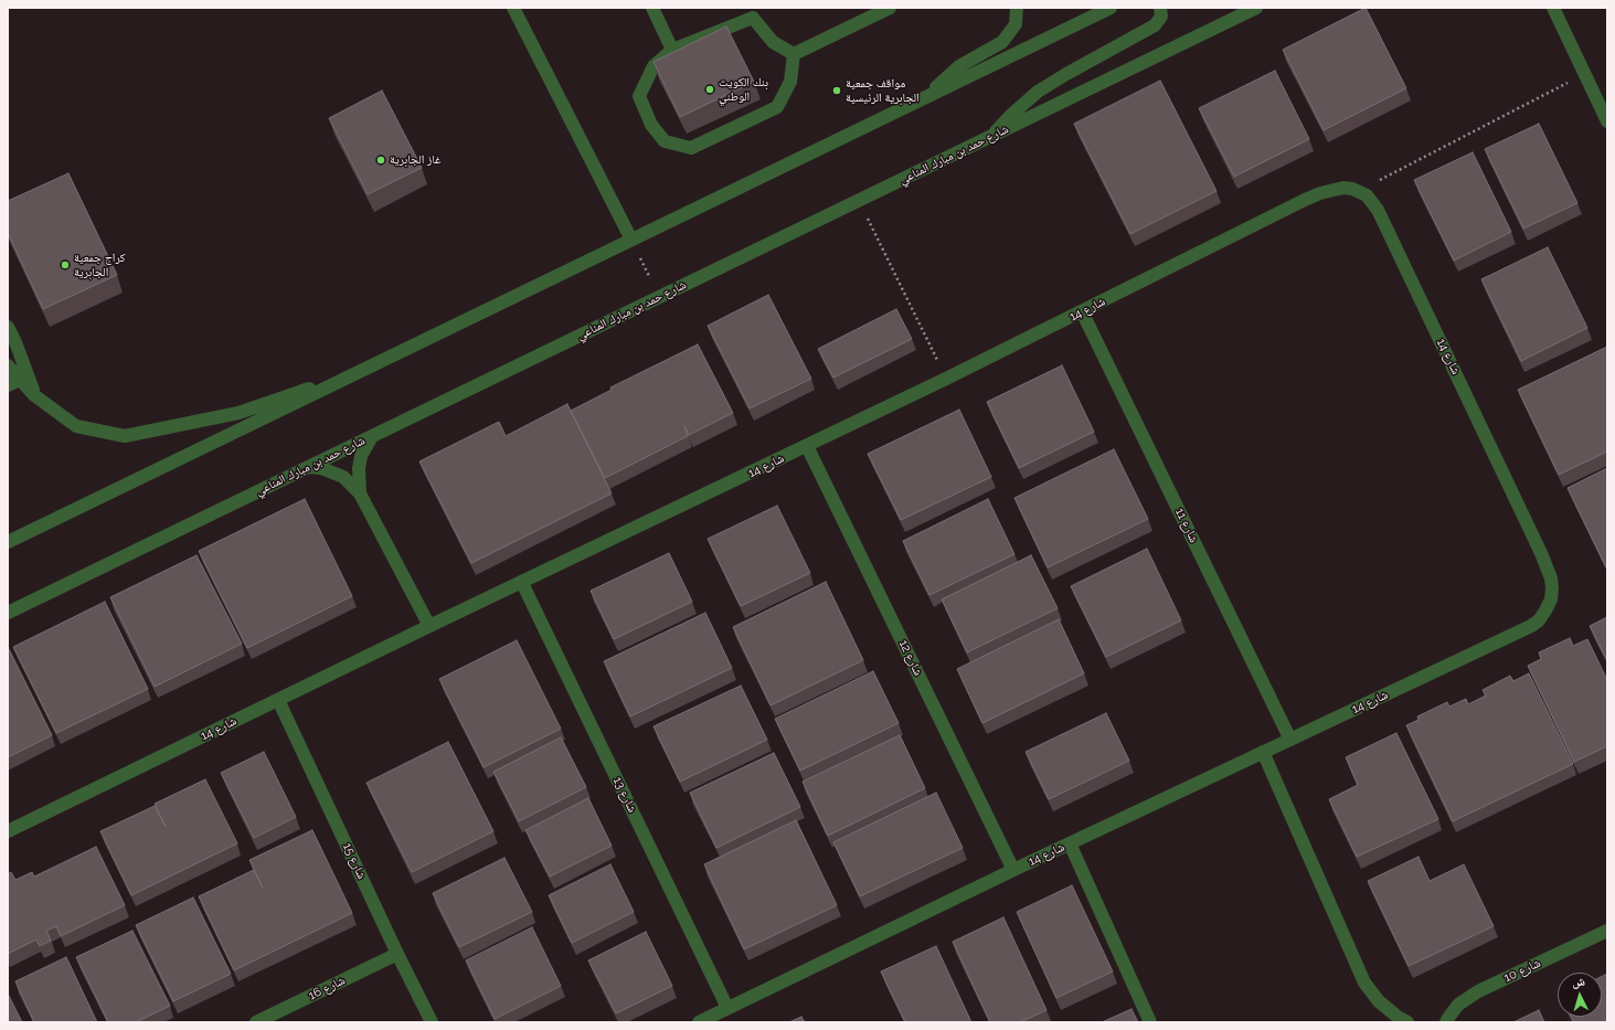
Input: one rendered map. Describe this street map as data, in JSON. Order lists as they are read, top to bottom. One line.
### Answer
{"streets":{"street":["شارع حمد بن مبارك المناعي","شارع 14","شارع 11","شارع 12","شارع 13","شارع 15","شارع 10","شارع 16"]},"crossings":[["شارع 14","شارع 11"],["شارع 14","شارع 12"],["شارع 14","شارع 13"],["شارع 14","شارع 15"],["شارع 15","شارع 16"]],"places":["بنك الكويت الوطني","مواقف جمعية الجابرية الرئيسية","غاز الجابرية","كراج جمعية الجابرية"],"north":"top"}
